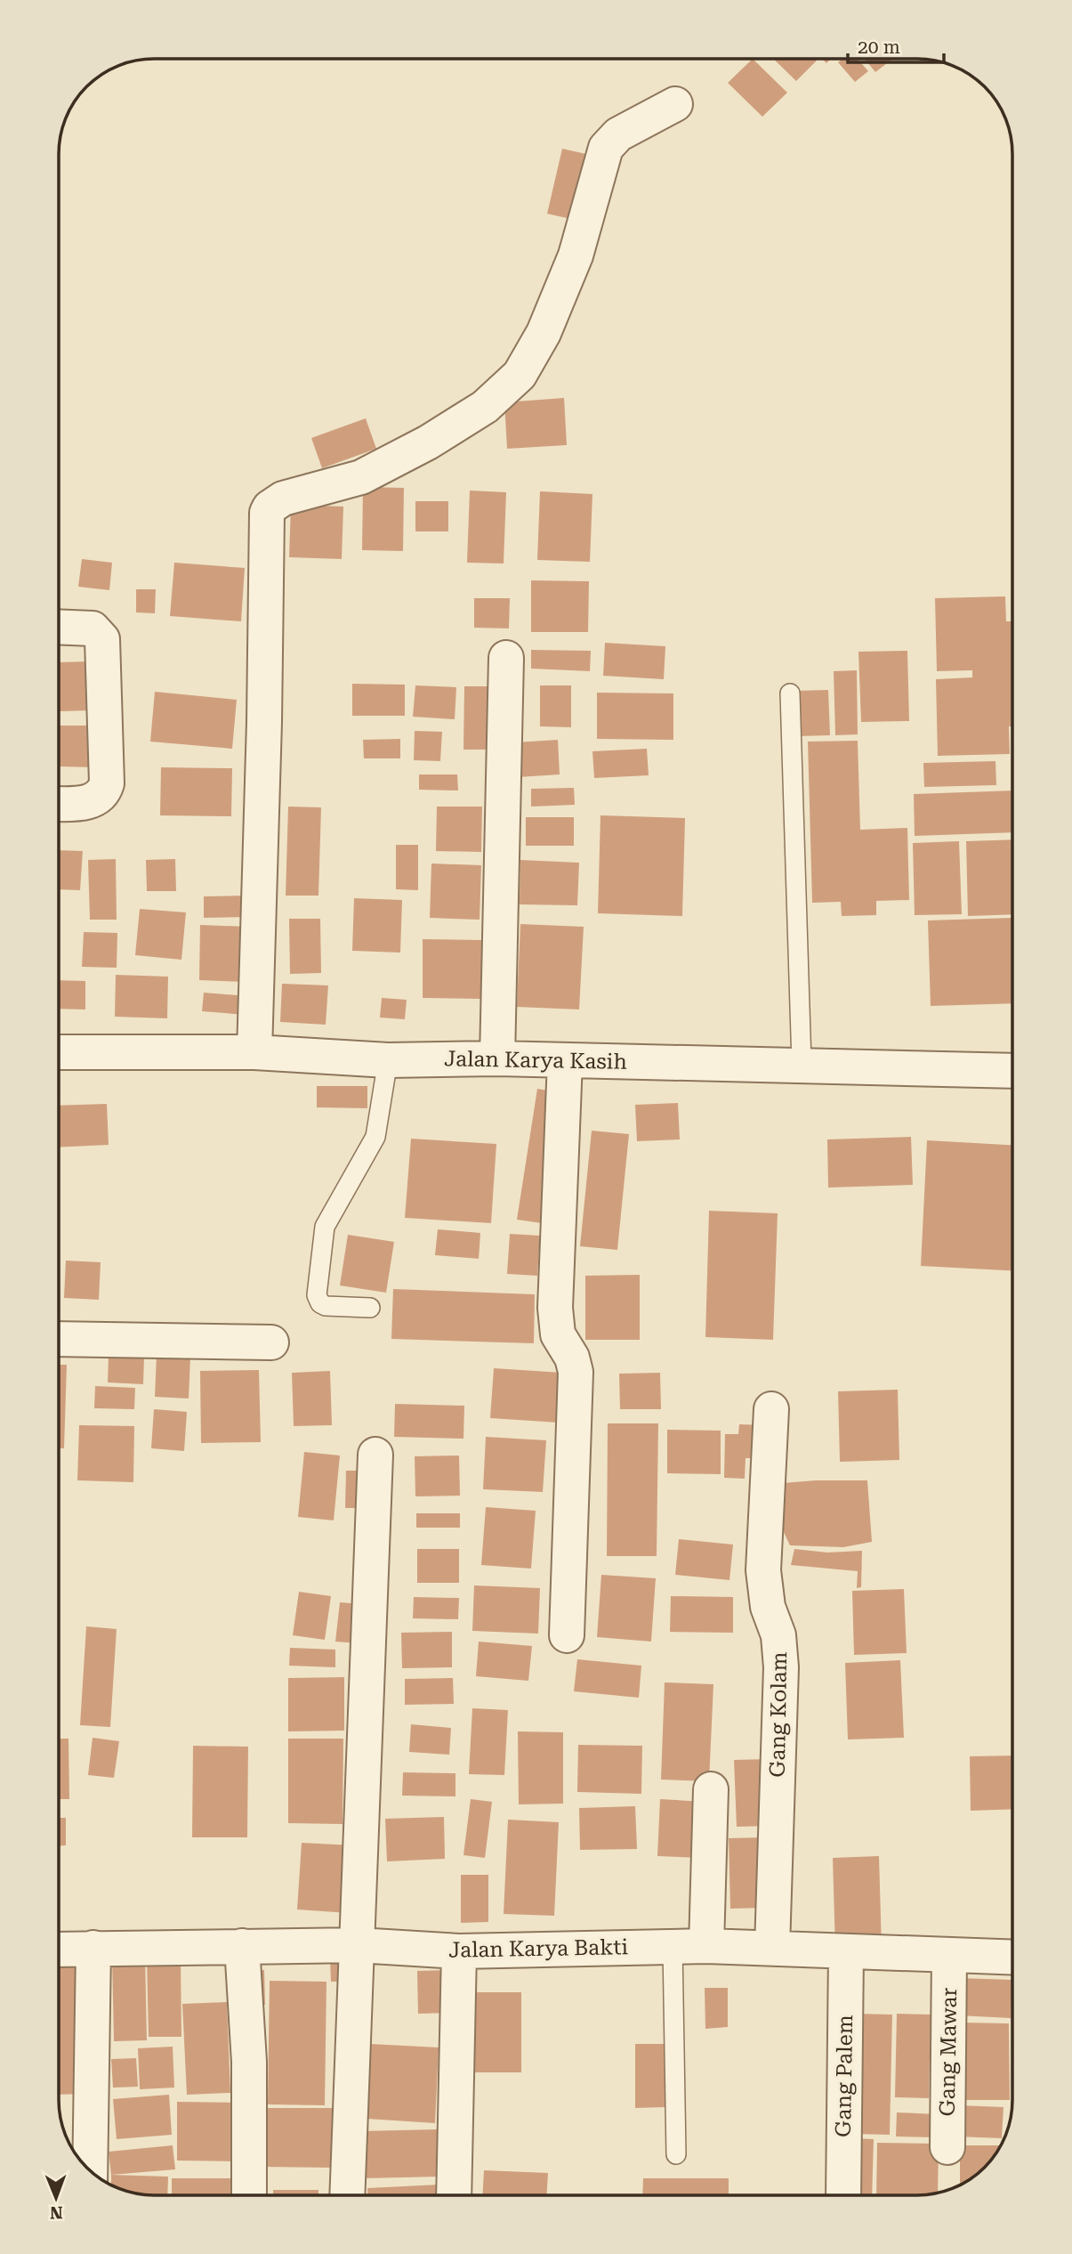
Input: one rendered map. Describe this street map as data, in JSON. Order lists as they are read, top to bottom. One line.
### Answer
{"streets":{"street":["Jalan Karya Kasih","Gang Kolam","Jalan Karya Bakti","Gang Mawar","Gang Palem"]},"crossings":[["Gang Kolam","Jalan Karya Bakti"],["Jalan Karya Bakti","Gang Mawar"],["Jalan Karya Bakti","Gang Palem"]],"scale_bar":"20 m","north":"bottom"}
